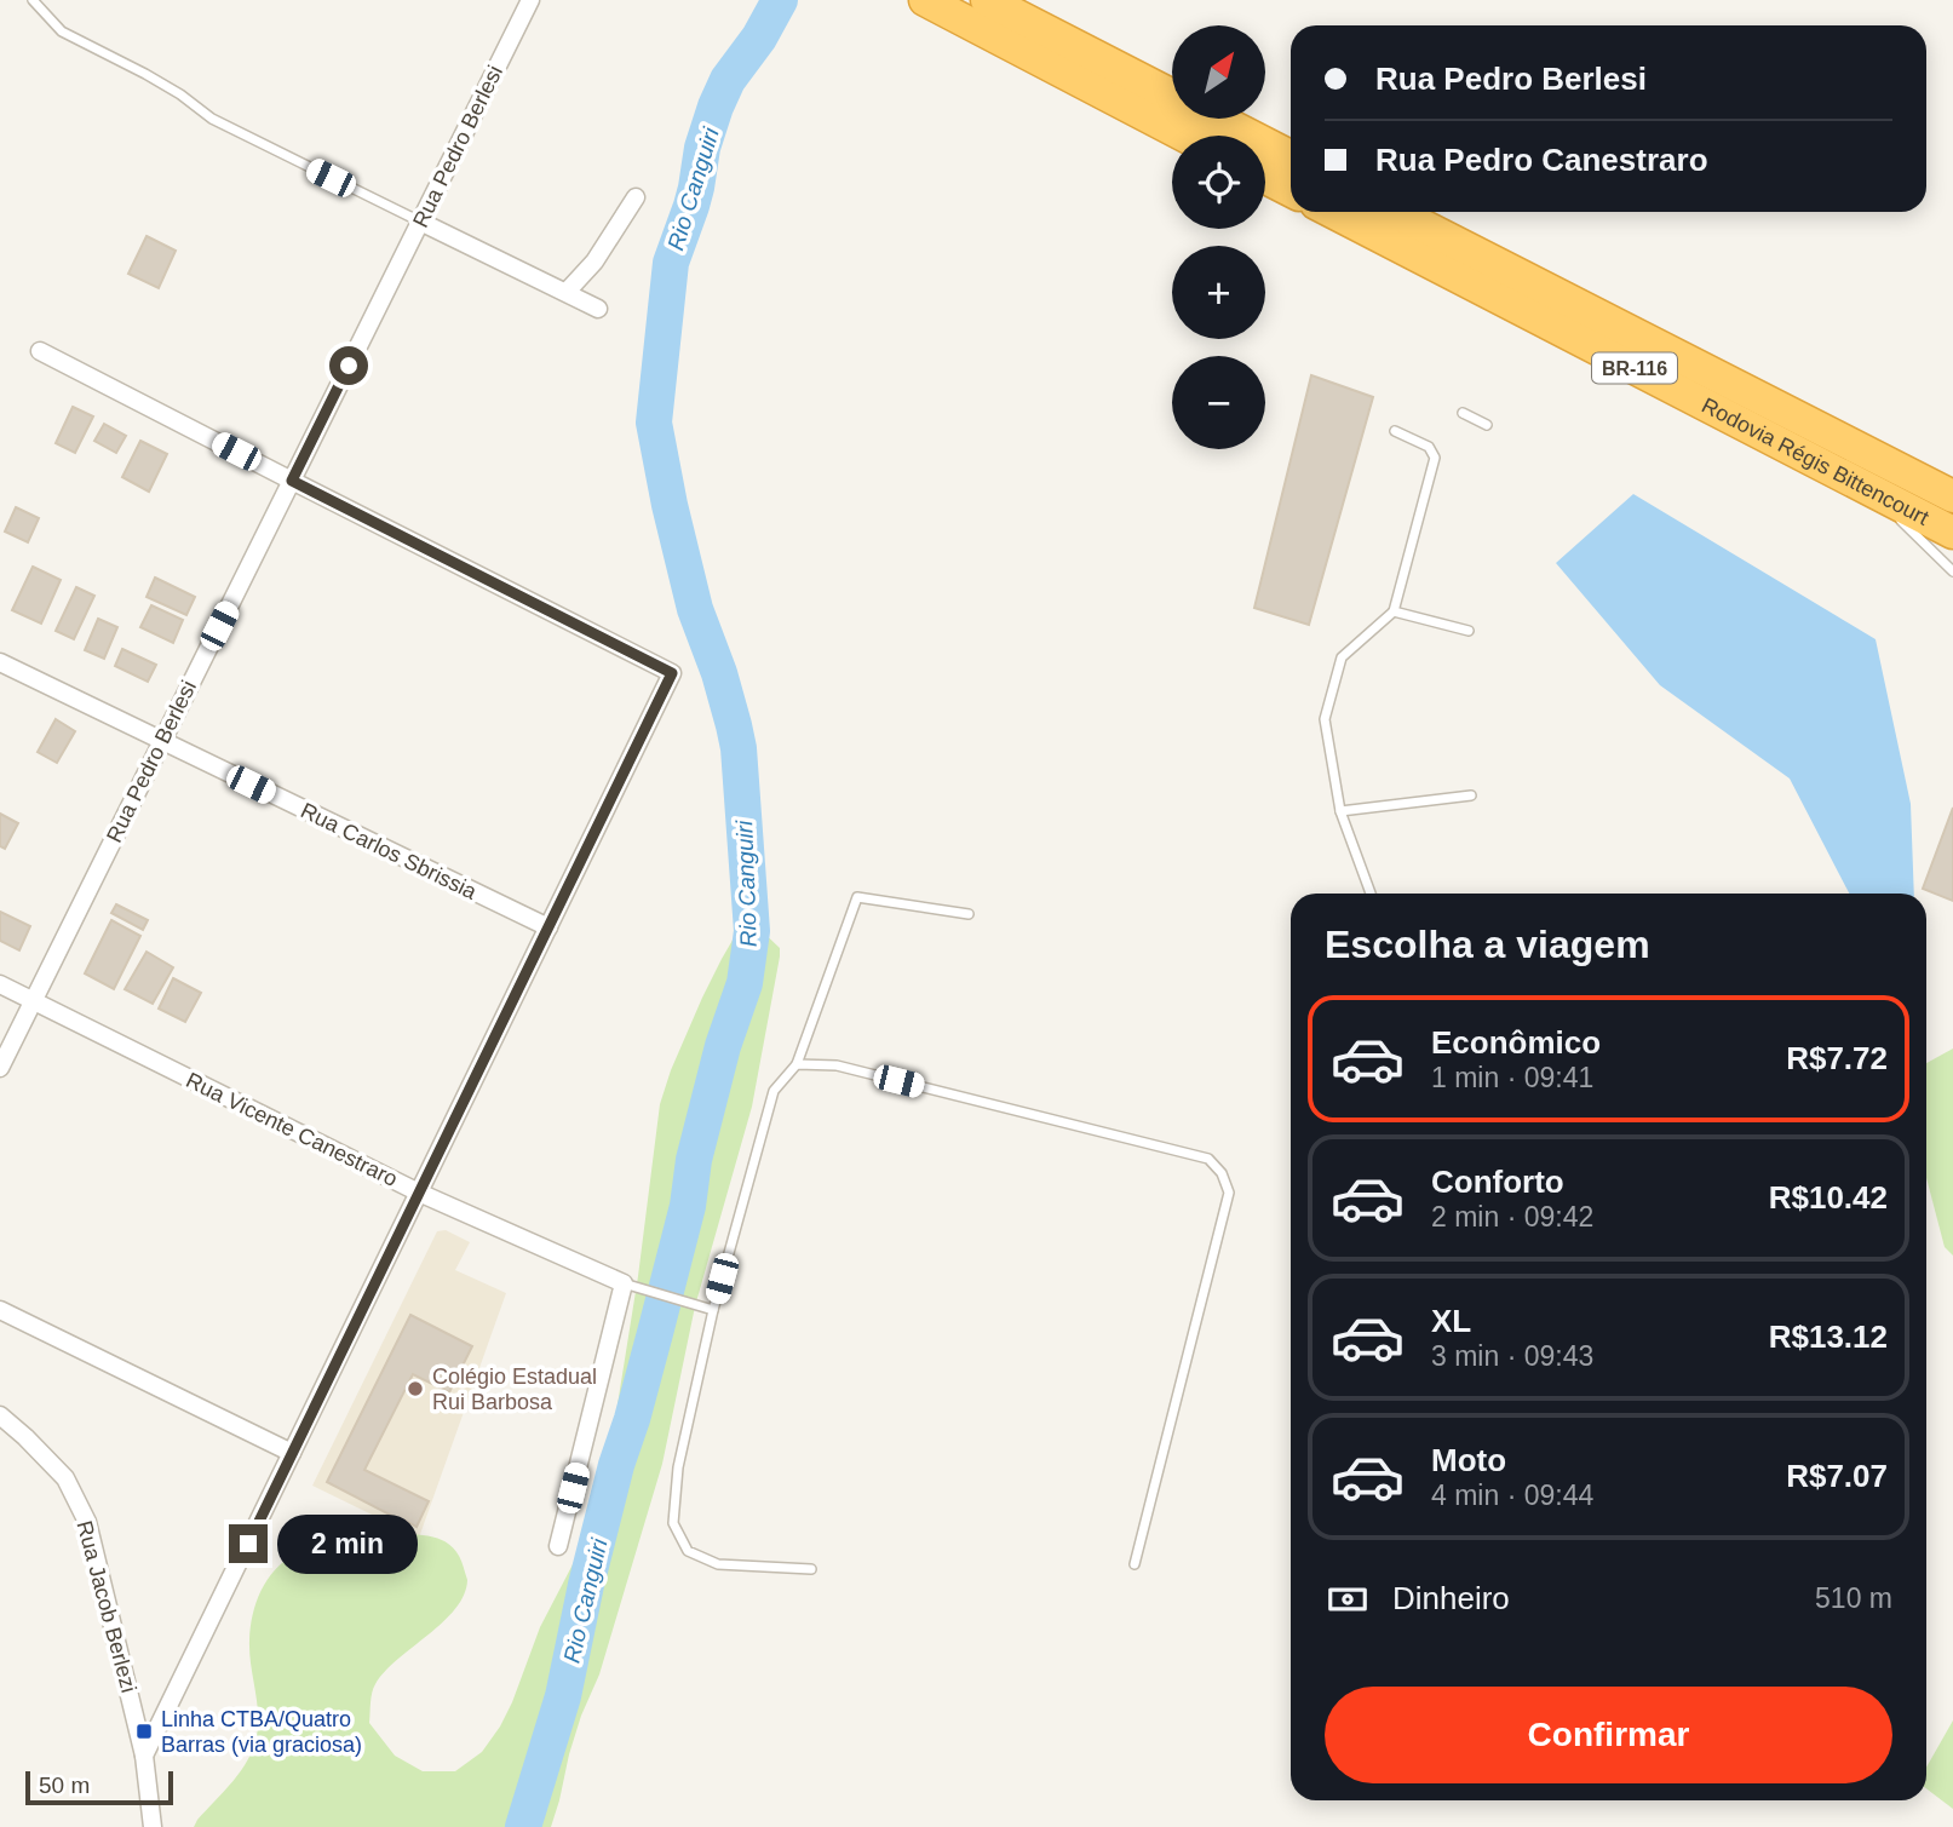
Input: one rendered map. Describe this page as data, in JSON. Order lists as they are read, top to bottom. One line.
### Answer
{"streets":{"highway":["BR-116","Rodovia Régis Bittencourt"],"street":["Rua Pedro Berlesi","Rua Carlos Sbrissia","Rua Vicente Canestraro","Rua Jacob Berlezi"]},"crossings":[["Rua Pedro Berlesi","Rua Carlos Sbrissia"],["Rua Pedro Berlesi","Rua Vicente Canestraro"]],"water":["Rio Canguiri"],"places":{"other":["Colégio Estadual Rui Barbosa"],"transit":["Linha CTBA/Quatro Barras (via graciosa)"]},"scale_bar":"50 m","north":"top right","page":{"map_buttons":["+","−"],"banner":["Rua Pedro Berlesi","Rua Pedro Canestraro"],"heading":"Escolha a viagem","list":[{"name":"Econômico","note":"1 min · 09:41","value":"R$7.72"},{"name":"Conforto","note":"2 min · 09:42","value":"R$10.42"},{"name":"XL","note":"3 min · 09:43","value":"R$13.12"},{"name":"Moto","note":"4 min · 09:44","value":"R$7.07"}],"bubble":"2 min","pay":["Dinheiro","510 m"],"buttons":"Confirmar","scale":"50 m"}}
